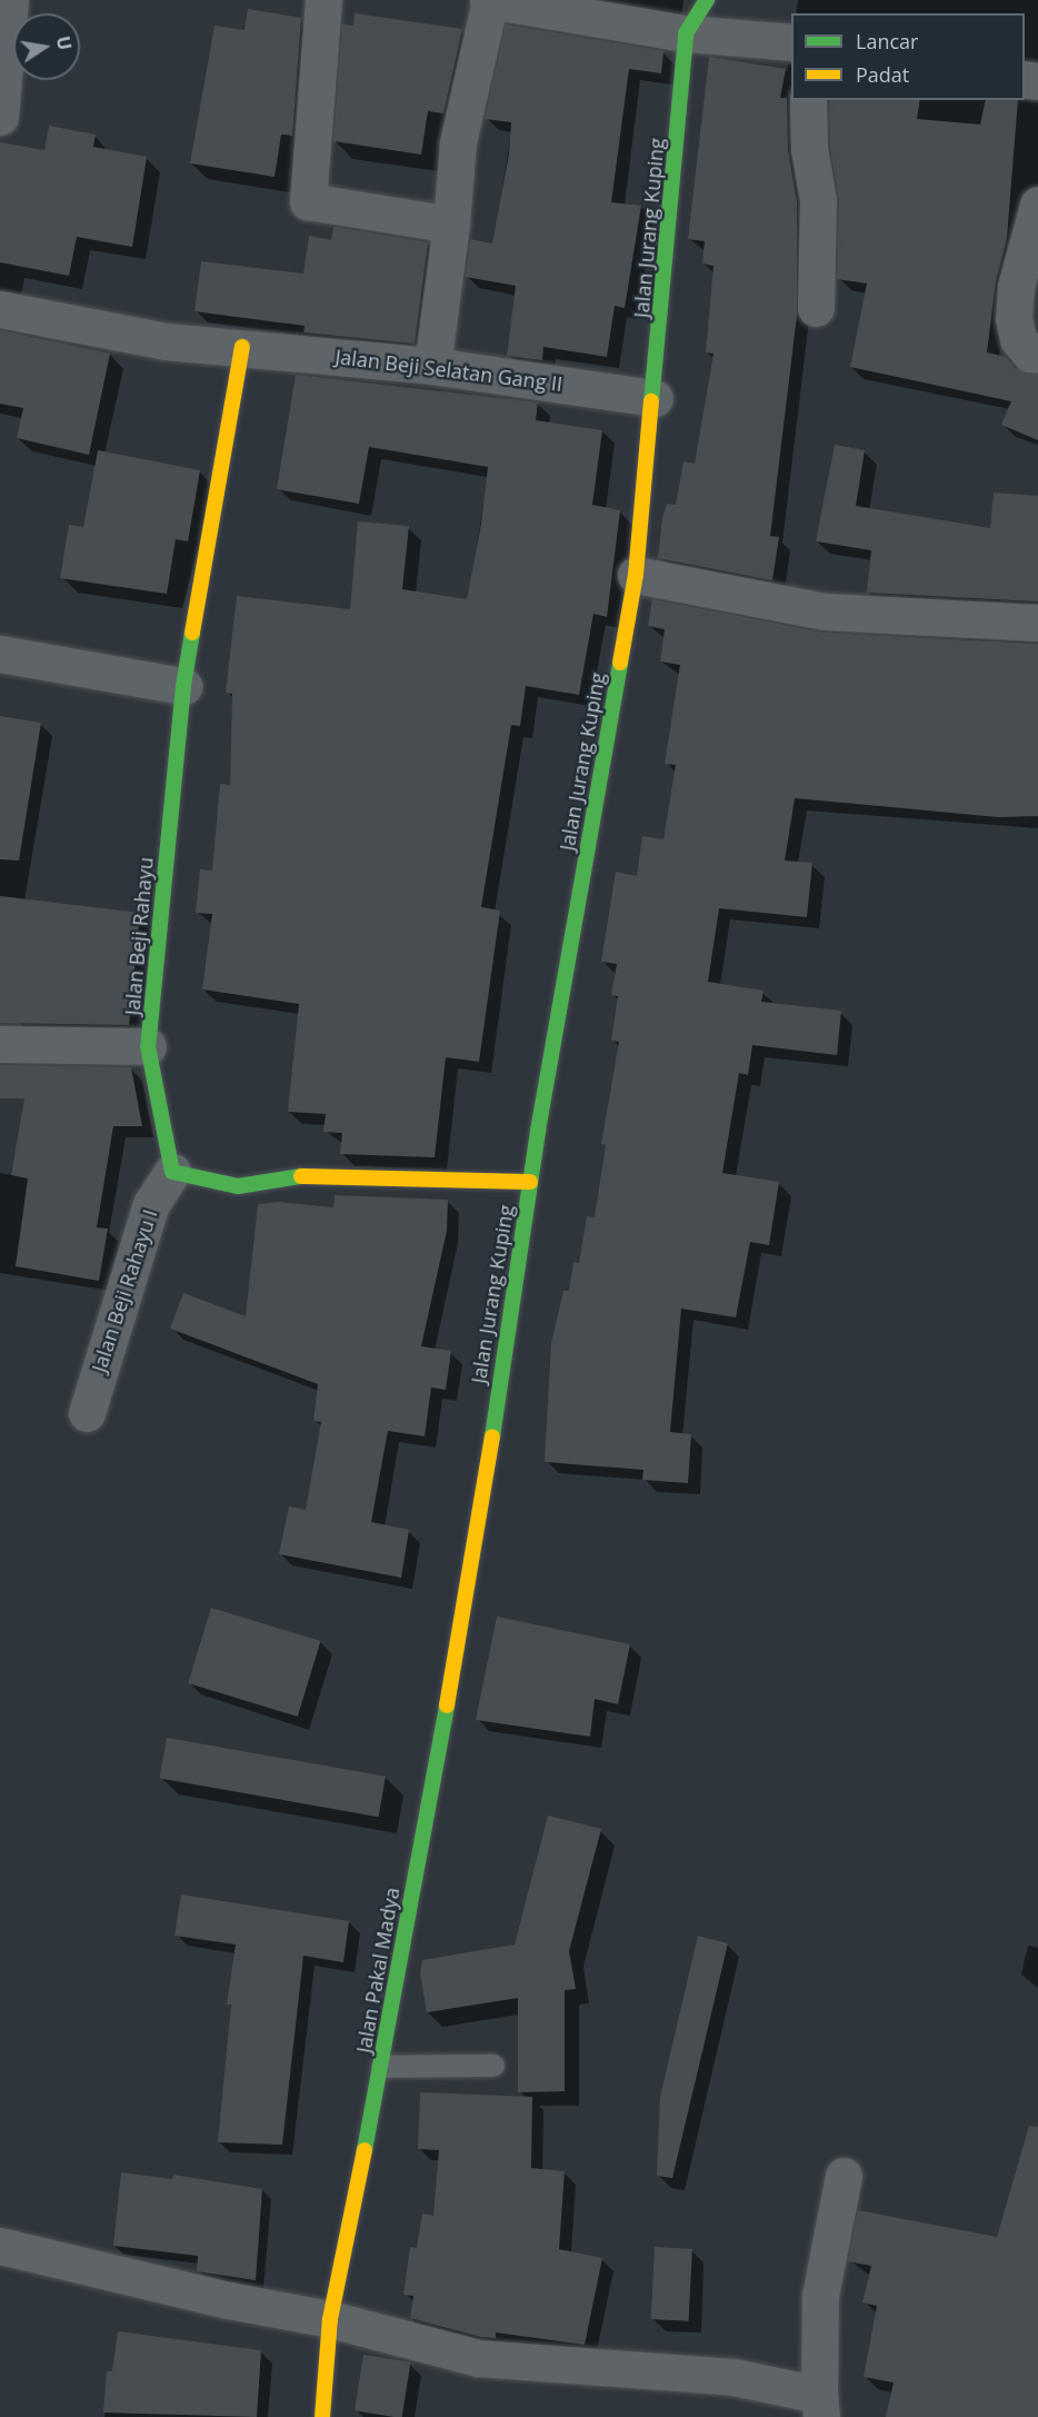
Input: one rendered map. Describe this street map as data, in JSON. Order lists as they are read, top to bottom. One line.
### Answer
{"streets":{"street":["Jalan Jurang Kuping","Jalan Beji Selatan Gang II","Jalan Beji Rahayu","Jalan Beji Rahayu I","Jalan Pakal Madya"]},"crossings":[["Jalan Jurang Kuping","Jalan Beji Selatan Gang II"],["Jalan Jurang Kuping","Jalan Pakal Madya"],["Jalan Beji Selatan Gang II","Jalan Beji Rahayu"],["Jalan Beji Rahayu","Jalan Beji Rahayu I"]],"legend":["Lancar","Padat"],"north":"right"}
